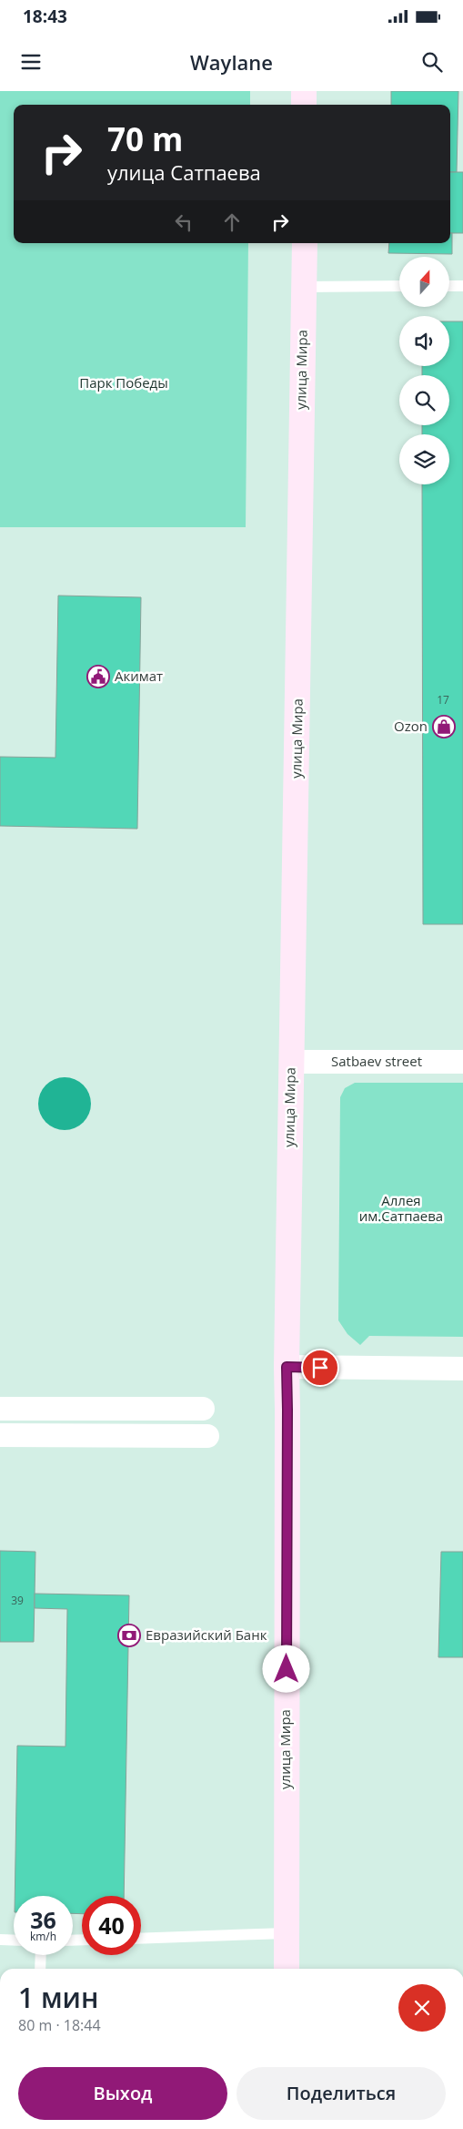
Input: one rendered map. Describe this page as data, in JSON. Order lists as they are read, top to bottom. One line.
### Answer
{"streets":{"street":["улица Мира","Satbaev street"]},"crossings":[["улица Мира","Satbaev street"]],"parks":["Парк Победы","Аллея им.Сатпаева"],"places":{"public building":["Акимат"],"shop":["Ozon"],"bank":["Евразийский Банк"]},"house_numbers":["17","39"],"north":"top","page":{"status":"18:43","header":"Waylane","turn":["70 m","улица Сатпаева"],"speed":"36 km/h","limit":"40","heading":["1 мин","80 m · 18:44"],"buttons":["Выход","Поделиться"]}}
